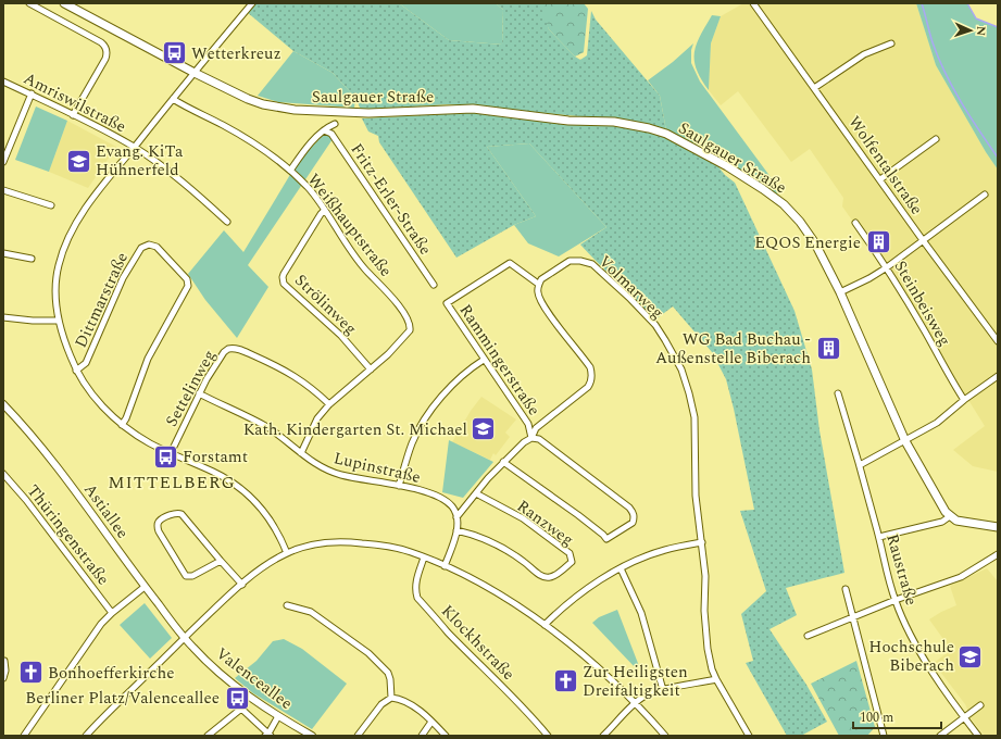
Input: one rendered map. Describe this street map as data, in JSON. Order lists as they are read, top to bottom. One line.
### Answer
{"streets":{"main road":["Saulgauer Straße"],"street":["Amriswilstraße","Wolfentalstraße","Fritz-Erler-Straße","Weißhauptstraße","Volmarweg","Dittmarstraße","Steinbeisweg","Strölinweg","Rammingerstraße","Settelinweg","Lupinstraße","Astiallee","Ranzweg","Thüringenstraße","Raustraße","Klockhstraße","Valenceallee"]},"crossings":[["Fritz-Erler-Straße","Weißhauptstraße"],["Weißhauptstraße","Strölinweg"],["Weißhauptstraße","Settelinweg"],["Weißhauptstraße","Lupinstraße"],["Volmarweg","Rammingerstraße"],["Rammingerstraße","Lupinstraße"],["Rammingerstraße","Ranzweg"],["Settelinweg","Lupinstraße"],["Astiallee","Valenceallee"]],"districts":["MITTELBERG"],"places":{"bus stop":["Wetterkreuz","Forstamt","Berliner Platz/Valenceallee"],"school or university":["Evang. KiTa Hühnerfeld","Kath. Kindergarten St. Michael","Hochschule Biberach"],"building":["EQOS Energie","WG Bad Buchau - Außenstelle Biberach"],"church":["Bonhoefferkirche","Zur Heiligsten Dreifaltigkeit"]},"scale_bar":"100 m","north":"right"}
